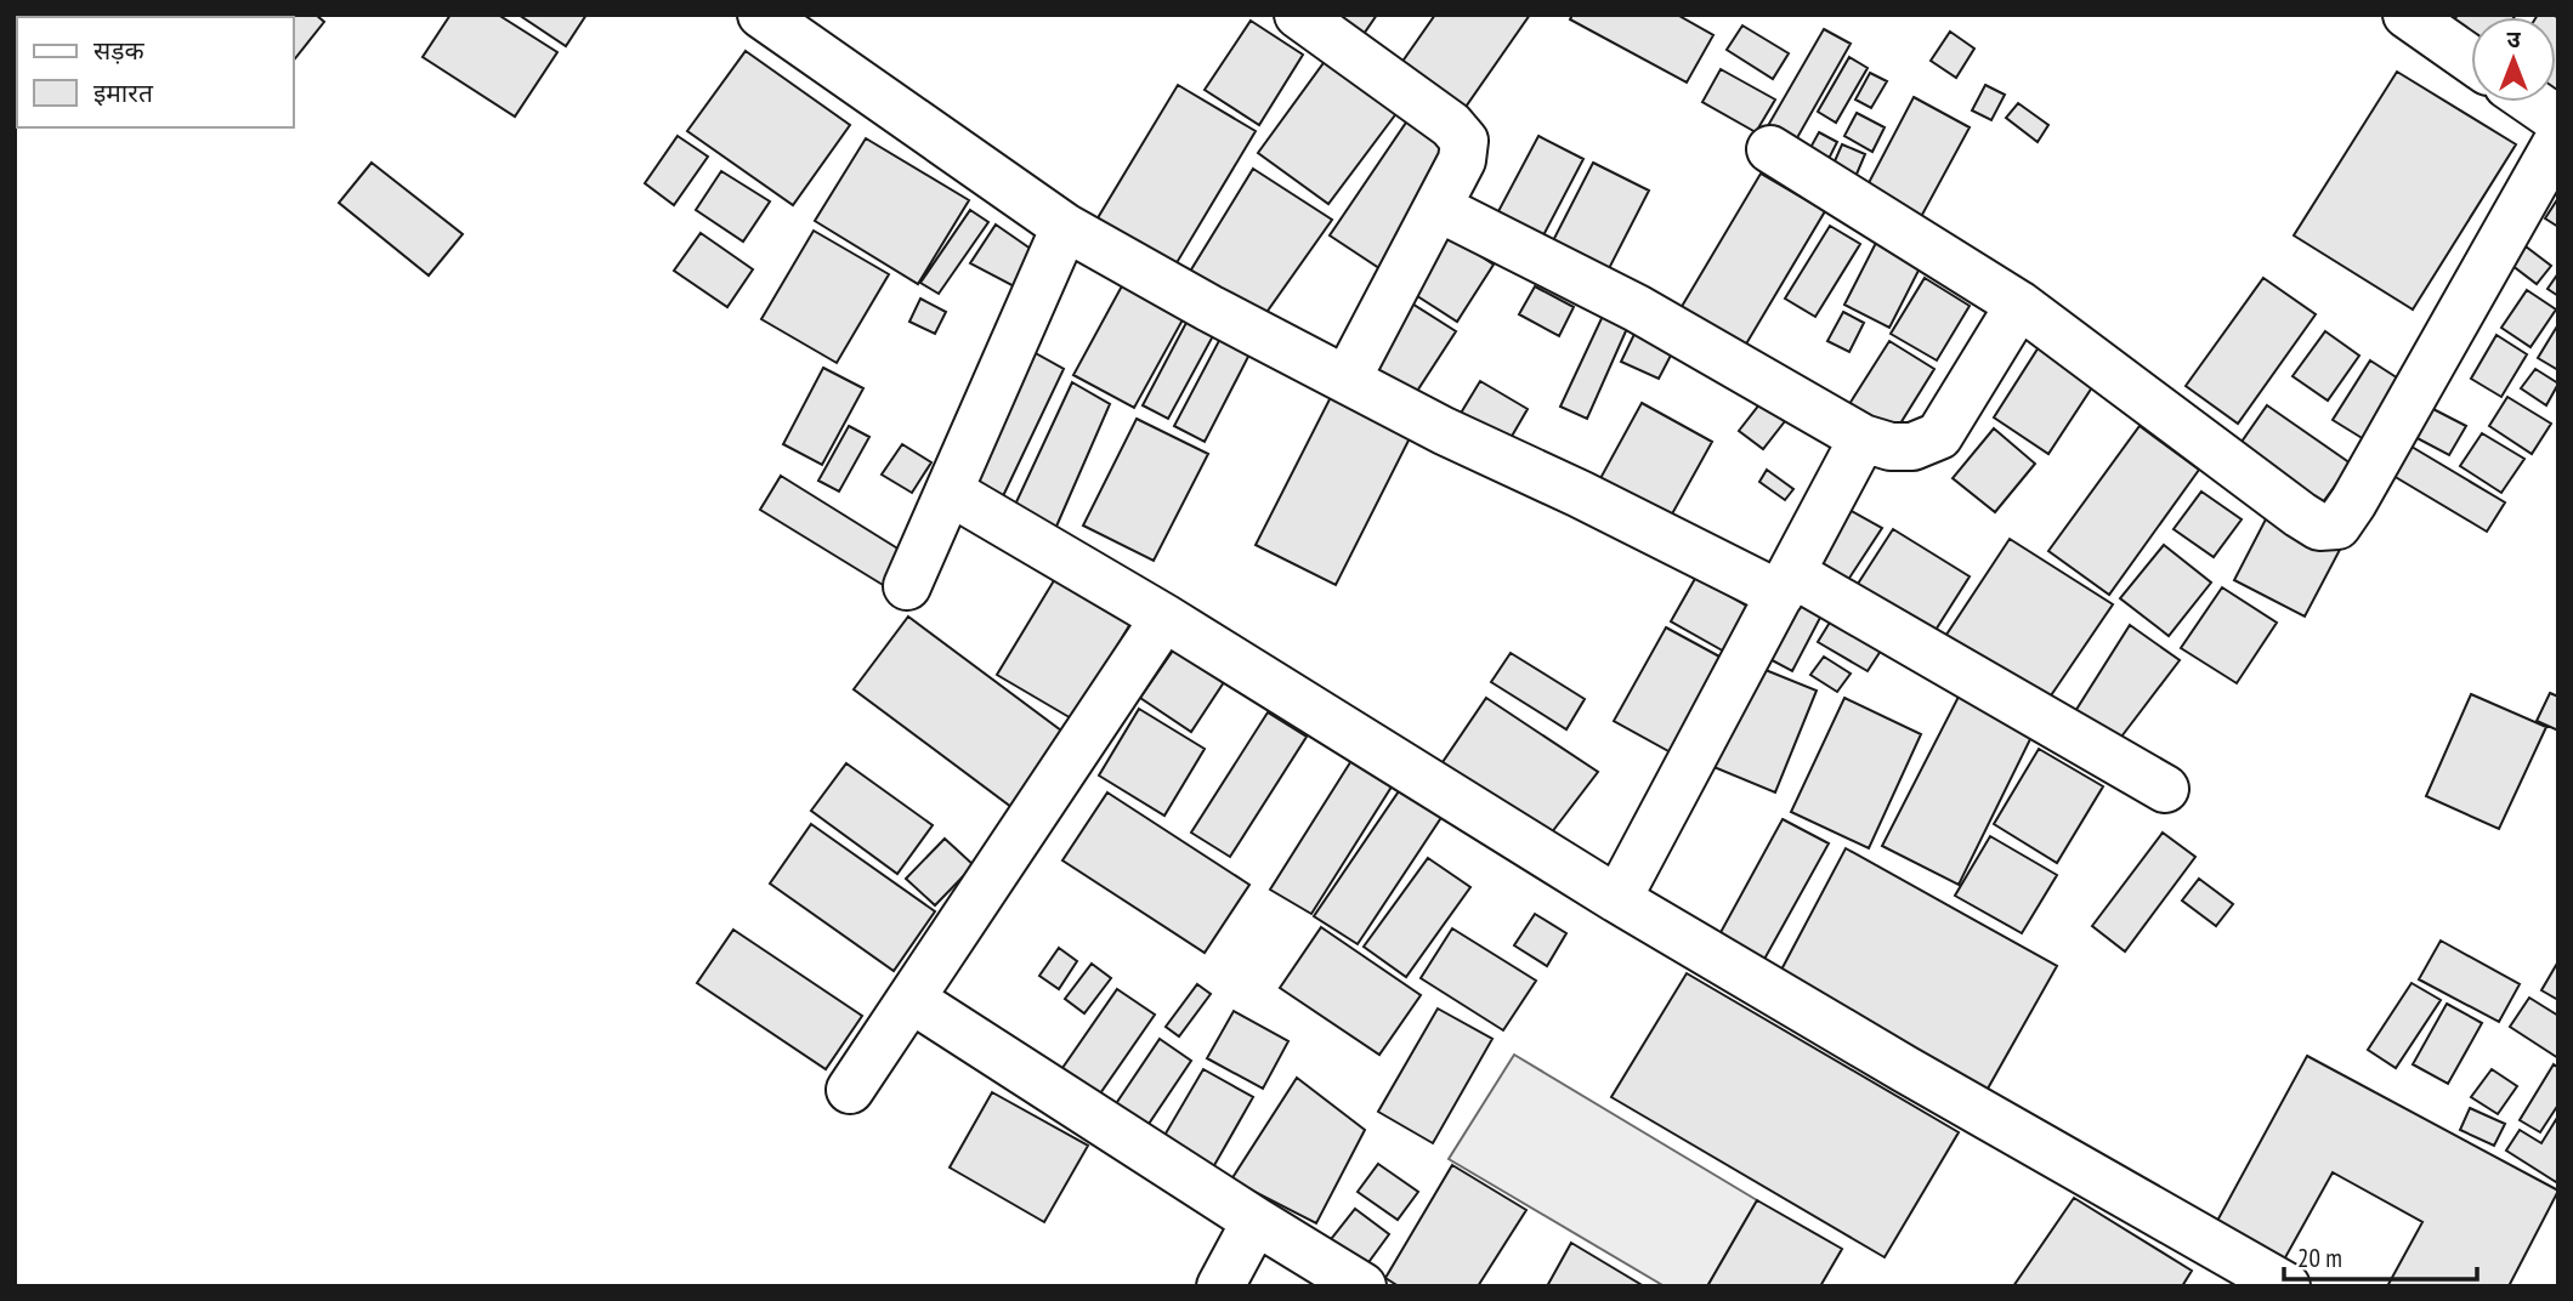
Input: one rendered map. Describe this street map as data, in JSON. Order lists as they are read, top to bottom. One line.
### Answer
{"legend":["सड़क","इमारत"],"scale_bar":"20 m","north":"top"}
